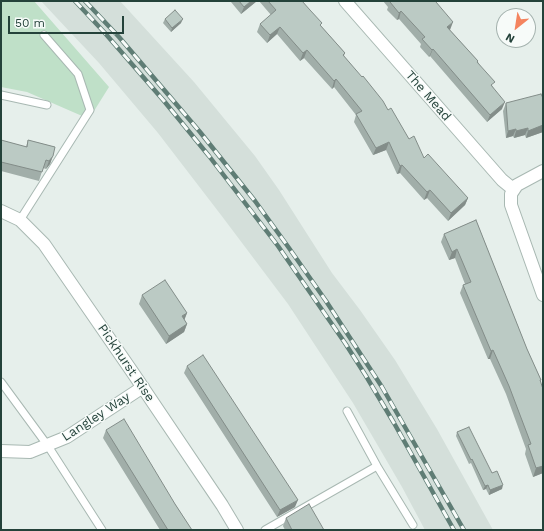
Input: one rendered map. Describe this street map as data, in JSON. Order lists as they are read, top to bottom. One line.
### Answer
{"streets":{"street":["The Mead","Pickhurst Rise","Langley Way"]},"crossings":[["Pickhurst Rise","Langley Way"]],"scale_bar":"50 m","north":"bottom left"}
